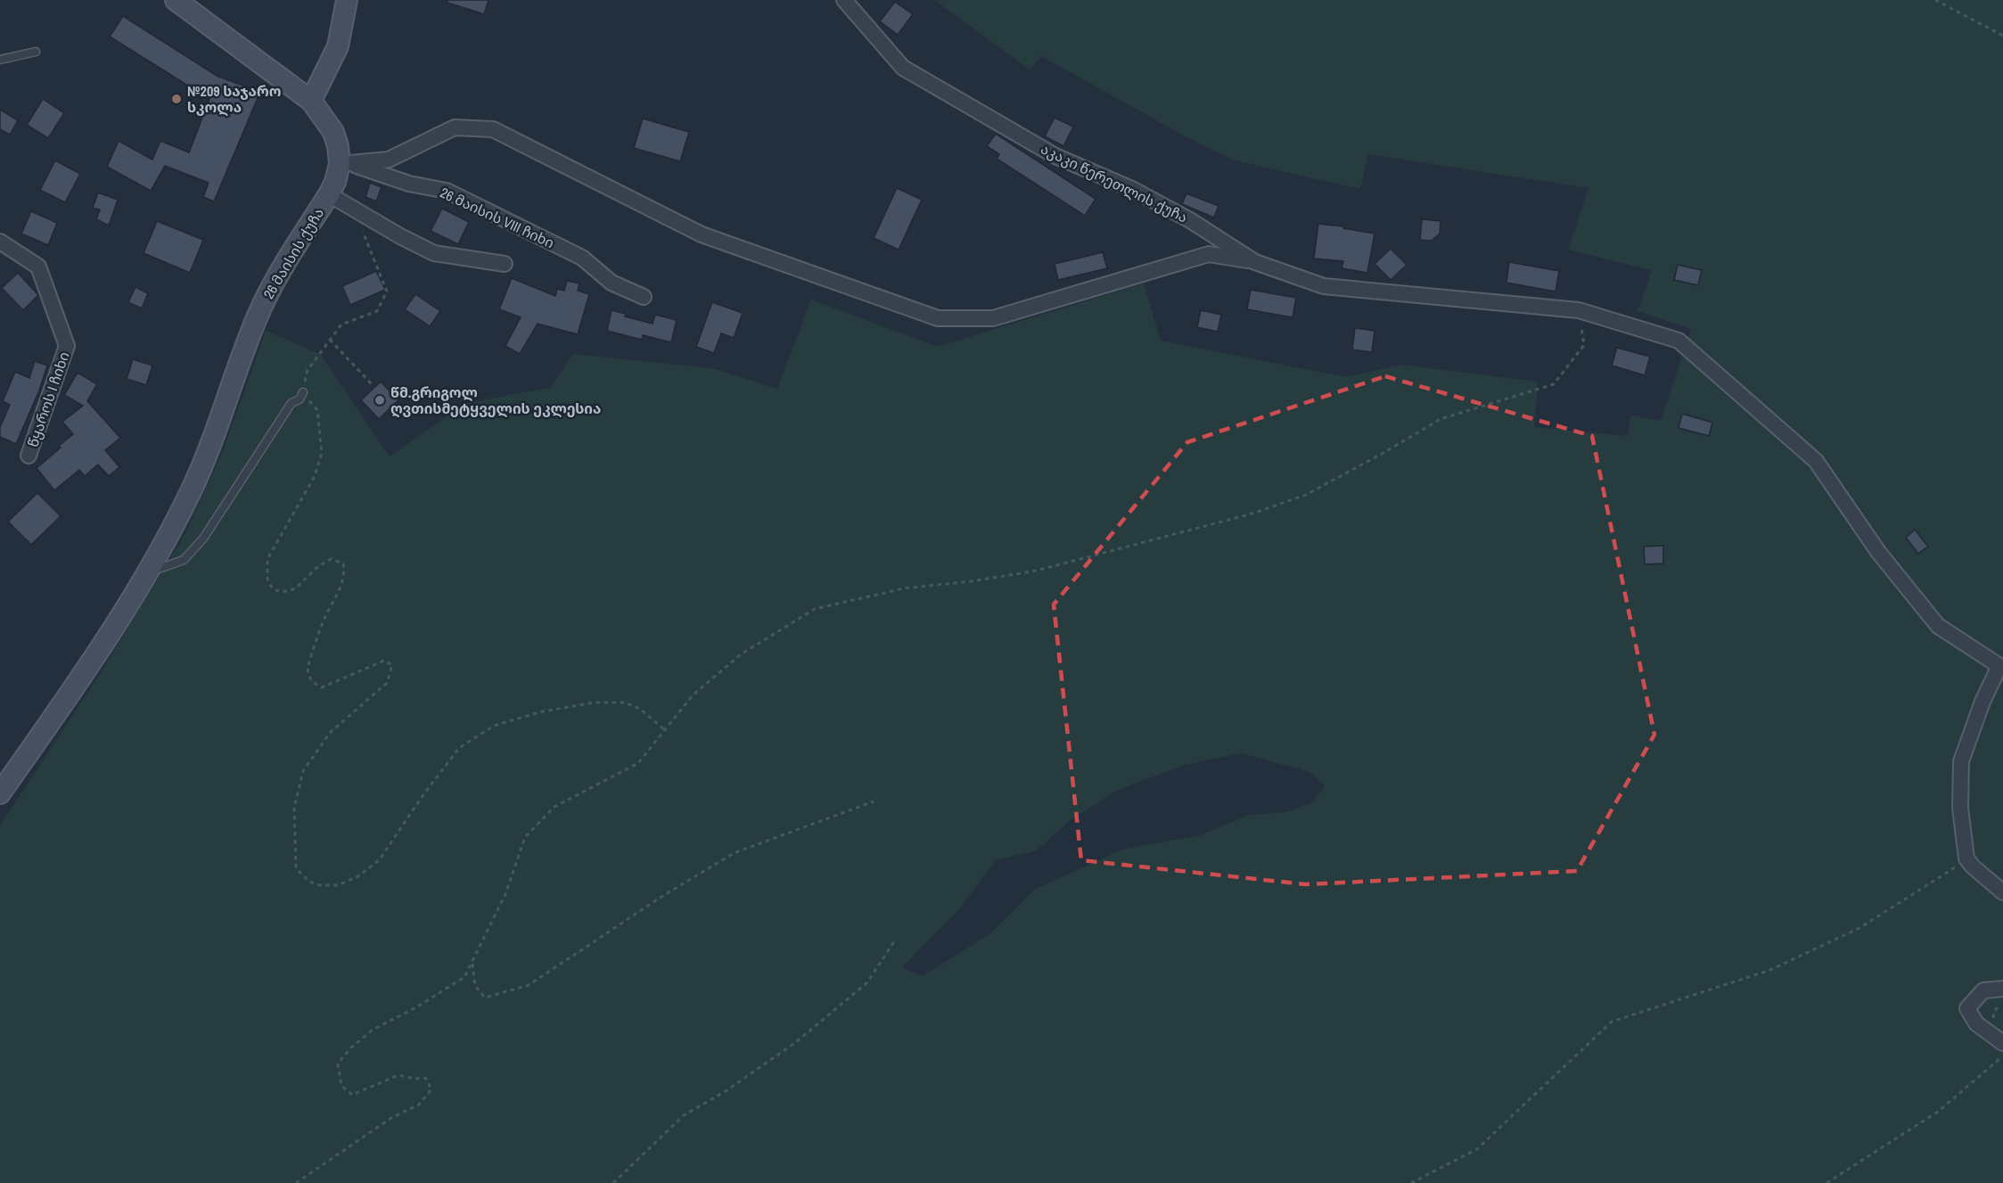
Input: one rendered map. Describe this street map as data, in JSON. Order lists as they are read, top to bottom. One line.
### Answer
{"streets":{"main road":["26 მაისის ქუჩა"],"street":["აკაკი წერეთლის ქუჩა","26 მაისის VIII ჩიხი","წყაროს I ჩიხი"]},"crossings":[["26 მაისის VIII ჩიხი","26 მაისის ქუჩა"]],"places":["№209 საჯარო სკოლა","წმ.გრიგოლ ღვთისმეტყველის ეკლესია"]}
